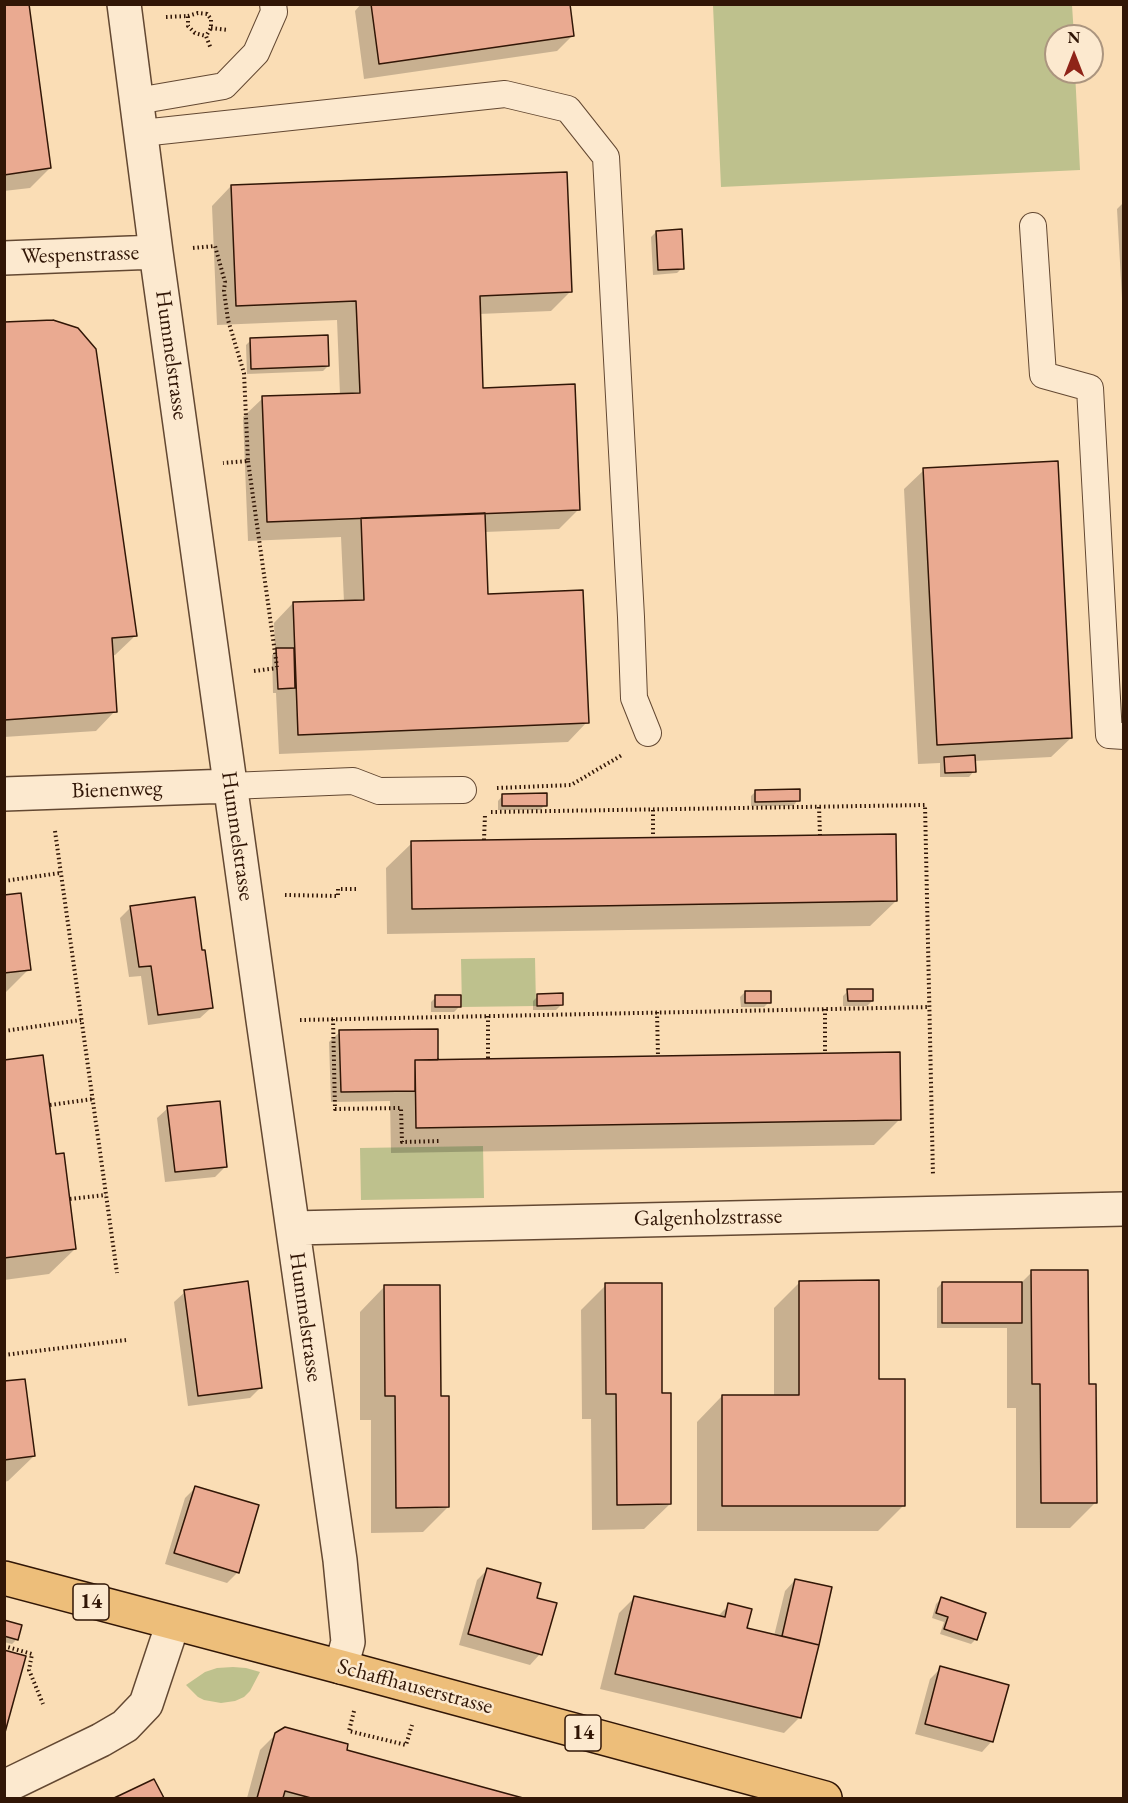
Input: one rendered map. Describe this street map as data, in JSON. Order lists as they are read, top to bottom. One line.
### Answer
{"streets":{"main road":["14","Schaffhauserstrasse"],"street":["Wespenstrasse","Hummelstrasse","Bienenweg","Galgenholzstrasse"]},"crossings":[["Wespenstrasse","Hummelstrasse"],["Hummelstrasse","Bienenweg"],["Hummelstrasse","Galgenholzstrasse"],["Hummelstrasse","Schaffhauserstrasse"]],"north":"top"}
